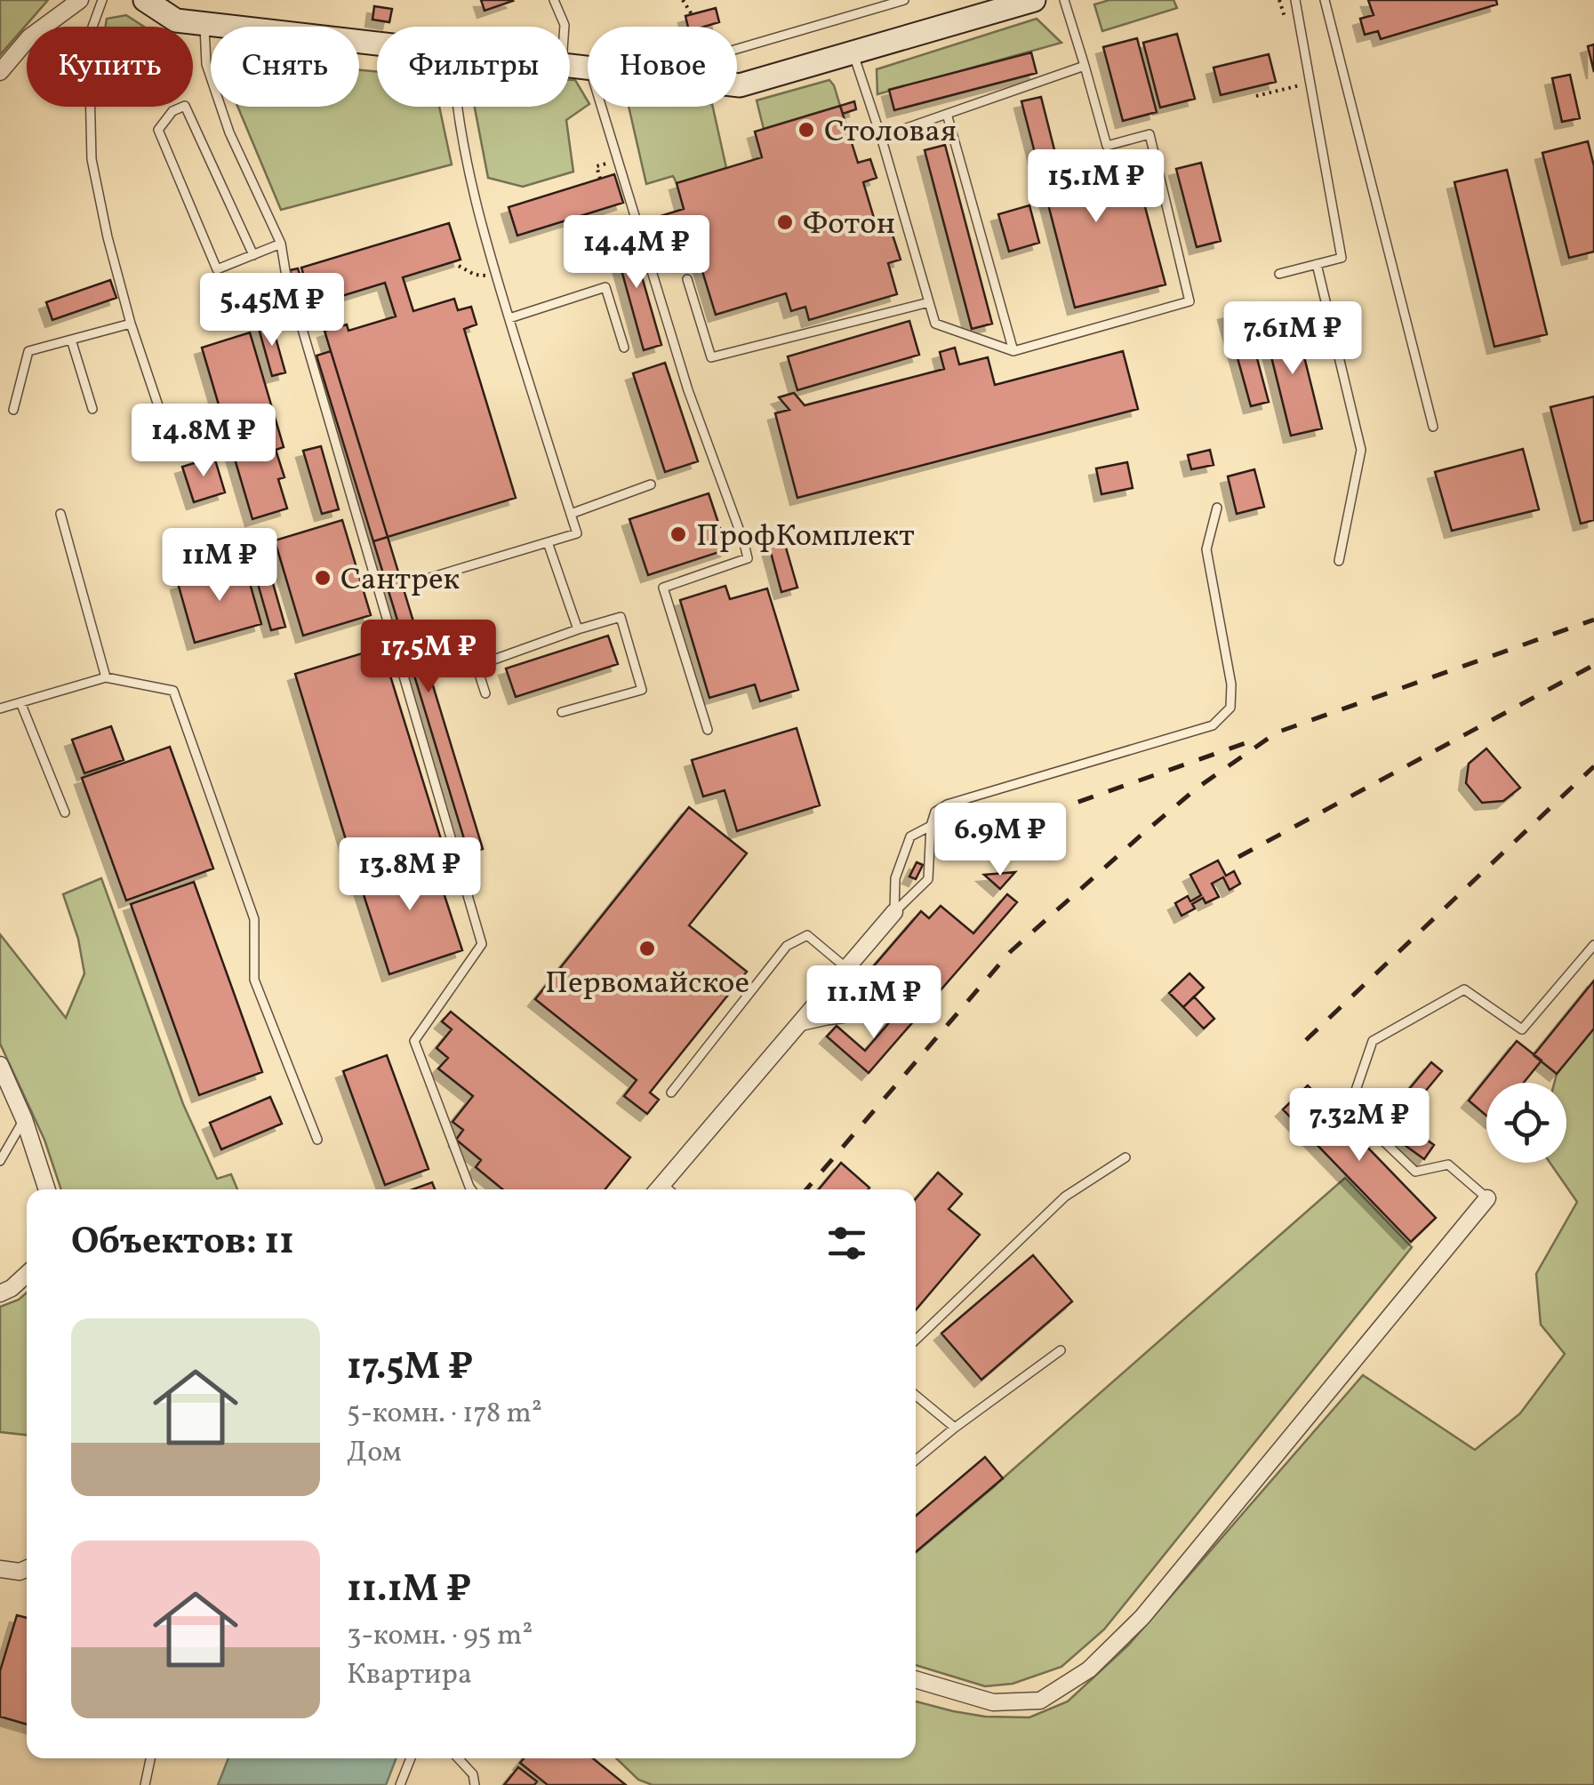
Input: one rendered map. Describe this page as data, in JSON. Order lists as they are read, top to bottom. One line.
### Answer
{"places":["Столовая","Фотон","ПрофКомплект","Сантрек","Первомайское"],"page":{"chip":["Купить","Снять","Фильтры","Новое"],"price":["15.1M ₽","14.4M ₽","5.45M ₽","7.61M ₽","14.8M ₽","11M ₽","17.5M ₽","6.9M ₽","13.8M ₽","11.1M ₽","7.32M ₽"],"heading":"Объектов: 11","list":[{"name":"17.5M ₽","note":"5-комн. · 178 m² · Дом"},{"name":"11.1M ₽","note":"3-комн. · 95 m² · Квартира"}]}}
